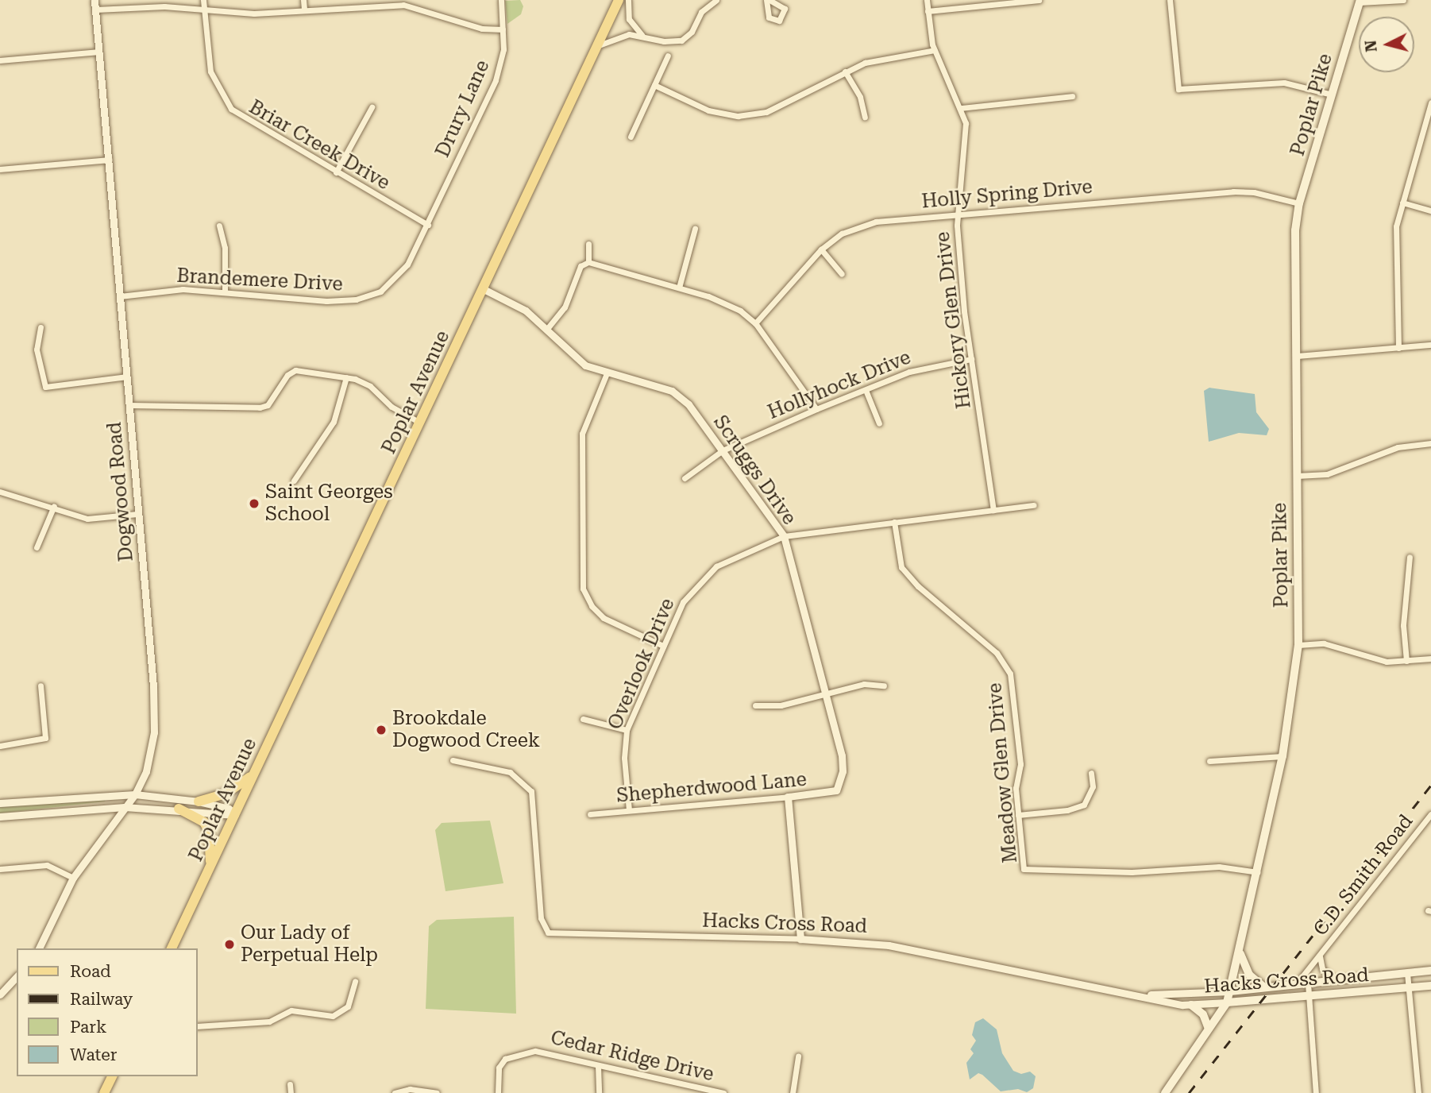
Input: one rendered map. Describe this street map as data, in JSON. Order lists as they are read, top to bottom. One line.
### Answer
{"streets":{"main road":["Poplar Pike","Poplar Avenue","Hacks Cross Road"],"street":["Drury Lane","Briar Creek Drive","Holly Spring Drive","Brandemere Drive","Hickory Glen Drive","Hollyhock Drive","Scruggs Drive","Dogwood Road","Overlook Drive","Meadow Glen Drive","Shepherdwood Lane","C.D. Smith Road","Cedar Ridge Drive"]},"crossings":[["Poplar Pike","Holly Spring Drive"],["Poplar Pike","Meadow Glen Drive"],["Poplar Pike","Hacks Cross Road"],["Drury Lane","Briar Creek Drive"],["Drury Lane","Brandemere Drive"],["Briar Creek Drive","Brandemere Drive"],["Holly Spring Drive","Hickory Glen Drive"],["Brandemere Drive","Dogwood Road"],["Hickory Glen Drive","Hollyhock Drive"],["Hickory Glen Drive","Overlook Drive"],["Hollyhock Drive","Scruggs Drive"],["Poplar Avenue","Scruggs Drive"],["Scruggs Drive","Overlook Drive"],["Scruggs Drive","Shepherdwood Lane"],["Overlook Drive","Meadow Glen Drive"],["Overlook Drive","Shepherdwood Lane"],["C.D. Smith Road","Hacks Cross Road"]],"places":["Saint Georges School","Brookdale Dogwood Creek","Our Lady of Perpetual Help"],"legend":["Road","Railway","Park","Water"],"north":"left"}
